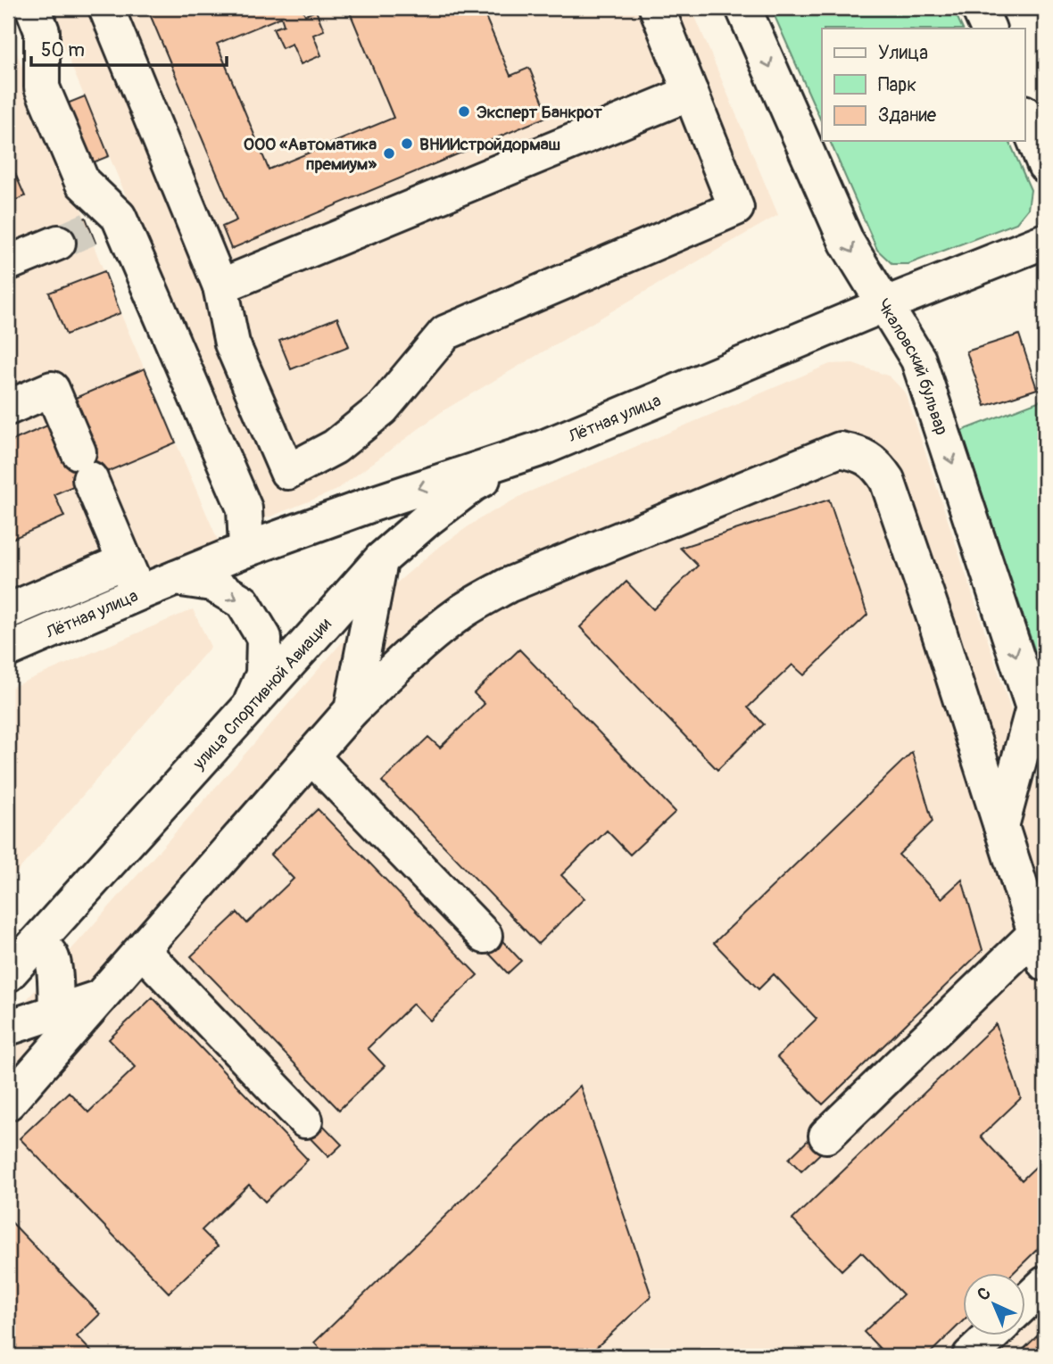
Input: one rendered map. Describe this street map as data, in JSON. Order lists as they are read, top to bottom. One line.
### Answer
{"streets":{"street":["Чкаловский бульвар","Лётная улица","улица Спортивной Авиации"]},"crossings":[["Чкаловский бульвар","Лётная улица"],["Лётная улица","улица Спортивной Авиации"]],"one_way":["Чкаловский бульвар"],"places":["Эксперт Банкрот","ВНИИстройдормаш","ООО «Автоматика премиум»"],"legend":["Улица","Парк","Здание"],"scale_bar":"50 m","north":"top left"}
